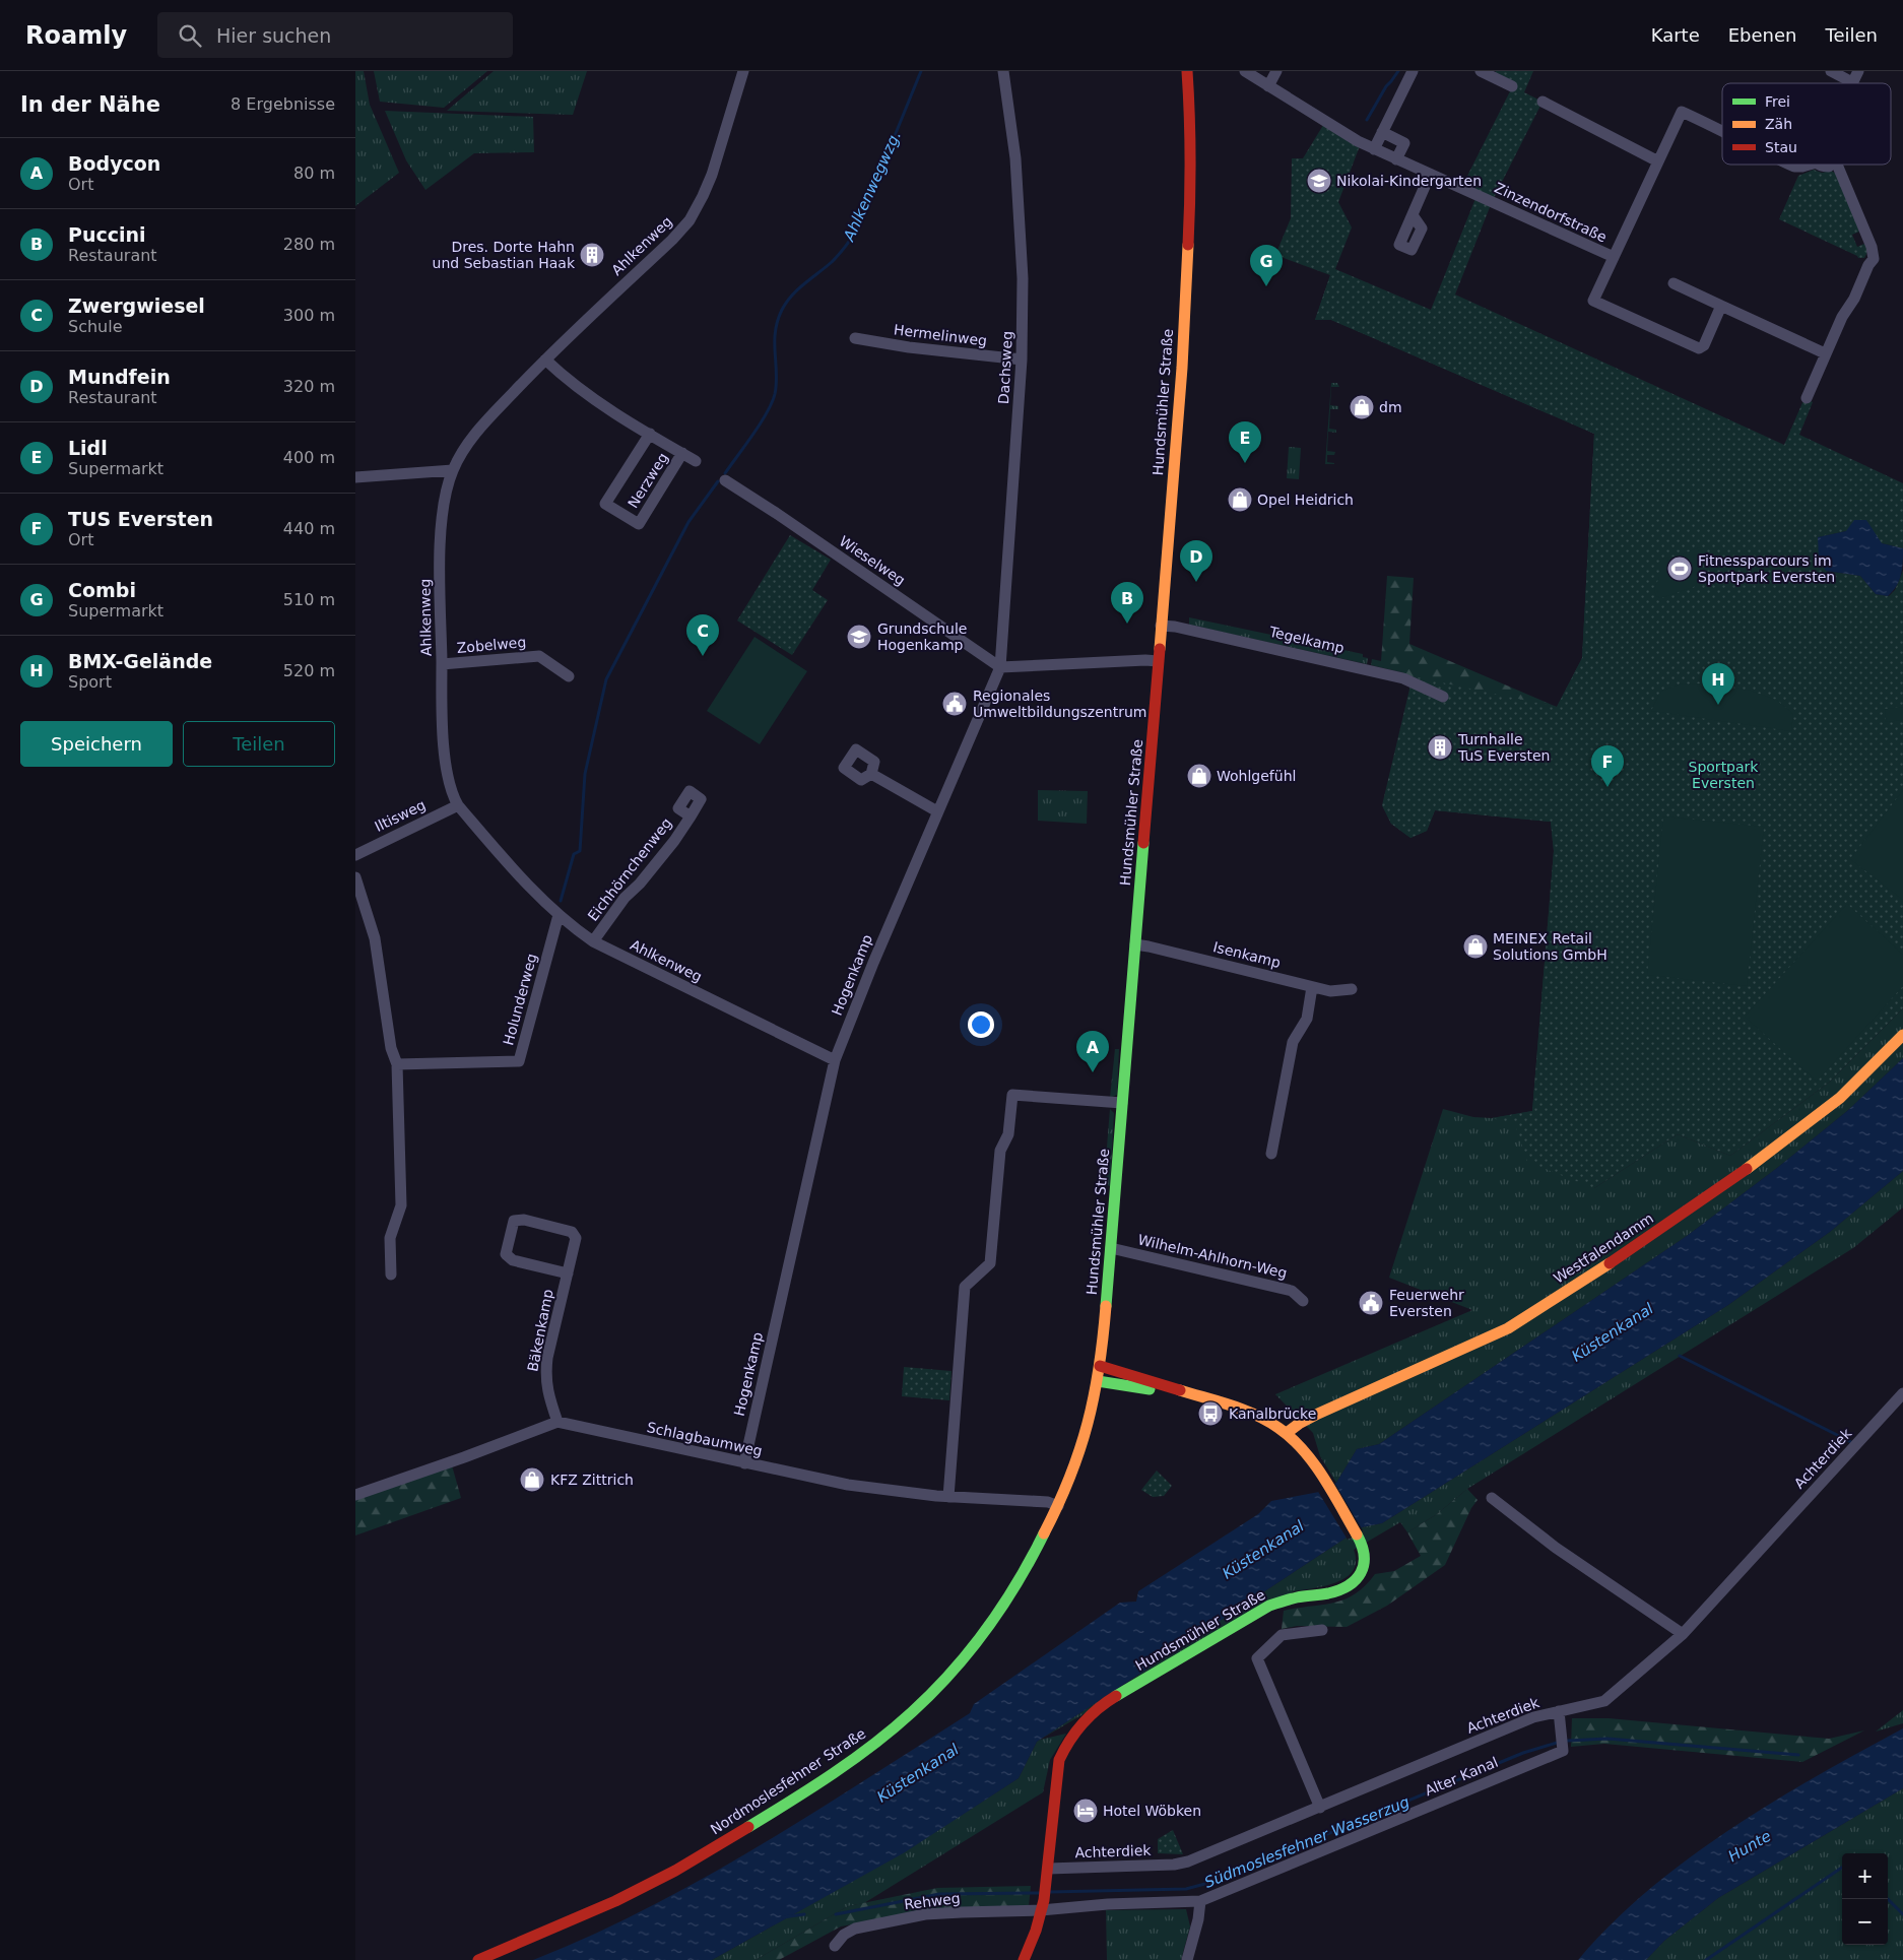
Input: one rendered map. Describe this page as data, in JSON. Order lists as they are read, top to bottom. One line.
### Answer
{"streets":{"main road":["Hundsmühler Straße","Westfalendamm","Nordmoslesfehner Straße"],"street":["Zinzendorfstraße","Ahlkenweg","Hermelinweg","Dachsweg","Nerzweg","Wieselweg","Tegelkamp","Zobelweg","Iltisweg","Eichhörnchenweg","Isenkamp","Hogenkamp","Holunderweg","Wilhelm-Ahlhorn-Weg","Bäkenkamp","Schlagbaumweg","Achterdiek","Alter Kanal","Rehweg"]},"crossings":[["Ahlkenweg","Zobelweg"],["Ahlkenweg","Iltisweg"],["Ahlkenweg","Eichhörnchenweg"],["Ahlkenweg","Hogenkamp"],["Ahlkenweg","Holunderweg"],["Hermelinweg","Dachsweg"],["Dachsweg","Wieselweg"],["Dachsweg","Hogenkamp"],["Hundsmühler Straße","Tegelkamp"],["Hundsmühler Straße","Isenkamp"],["Hundsmühler Straße","Westfalendamm"],["Hundsmühler Straße","Wilhelm-Ahlhorn-Weg"],["Hundsmühler Straße","Achterdiek"],["Hundsmühler Straße","Alter Kanal"],["Hundsmühler Straße","Nordmoslesfehner Straße"],["Hundsmühler Straße","Rehweg"],["Wieselweg","Hogenkamp"],["Hogenkamp","Schlagbaumweg"],["Bäkenkamp","Schlagbaumweg"],["Schlagbaumweg","Nordmoslesfehner Straße"],["Achterdiek","Alter Kanal"],["Alter Kanal","Rehweg"]],"water":["Ahlkenwegwzg.","Küstenkanal","Südmoslesfehner Wasserzug","Hunte"],"parks":["Sportpark Eversten"],"places":{"school or university":["Nikolai-Kindergarten","Grundschule Hogenkamp"],"building":["Dres. Dorte Hahn und Sebastian Haak","Turnhalle TuS Eversten"],"shop":["dm","Opel Heidrich","Wohlgefühl","MEINEX Retail Solutions GmbH","KFZ Zittrich"],"sports":["Fitnessparcours im Sportpark Eversten"],"public building":["Regionales Umweltbildungszentrum","Feuerwehr Eversten"],"bus stop":["Kanalbrücke"],"hotel":["Hotel Wöbken"]},"legend":["Frei","Zäh","Stau"],"page":{"header":"Roamly","search":"Hier suchen","nav":["Karte","Ebenen","Teilen"],"heading":["In der Nähe","8 Ergebnisse"],"list":[{"mark":"A","name":"Bodycon","note":"Ort","value":"80 m"},{"mark":"B","name":"Puccini","note":"Restaurant","value":"280 m"},{"mark":"C","name":"Zwergwiesel","note":"Schule","value":"300 m"},{"mark":"D","name":"Mundfein","note":"Restaurant","value":"320 m"},{"mark":"E","name":"Lidl","note":"Supermarkt","value":"400 m"},{"mark":"F","name":"TUS Eversten","note":"Ort","value":"440 m"},{"mark":"G","name":"Combi","note":"Supermarkt","value":"510 m"},{"mark":"H","name":"BMX-Gelände","note":"Sport","value":"520 m"}],"pins":["G","E","D","B","C","H","F","A"],"buttons":["Speichern","Teilen"],"map_buttons":["+","−"]}}
